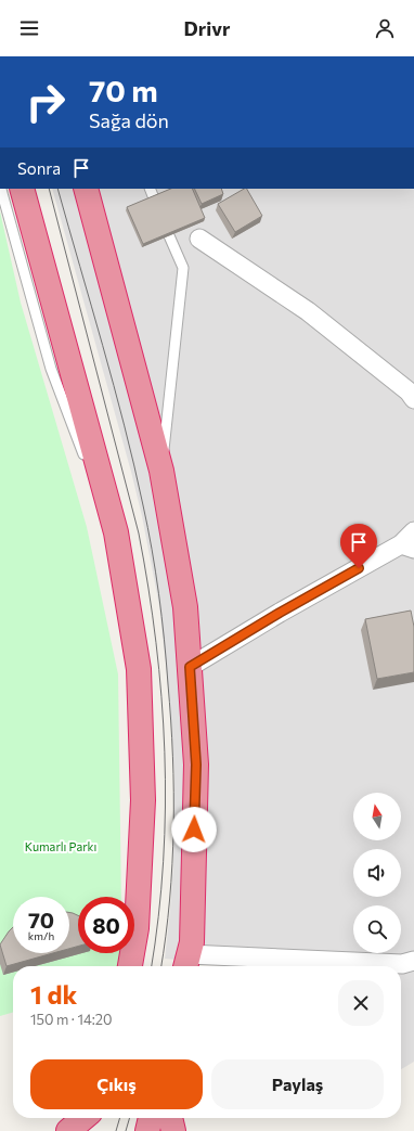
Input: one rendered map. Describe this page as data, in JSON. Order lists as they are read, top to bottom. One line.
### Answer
{"parks":["Kumarlı Parkı"],"north":"top","page":{"header":"Drivr","turn":["70 m","Sağa dön"],"then":"Sonra","speed":"70 km/h","limit":"80","heading":["1 dk","150 m · 14:20"],"buttons":["Çıkış","Paylaş"]}}
